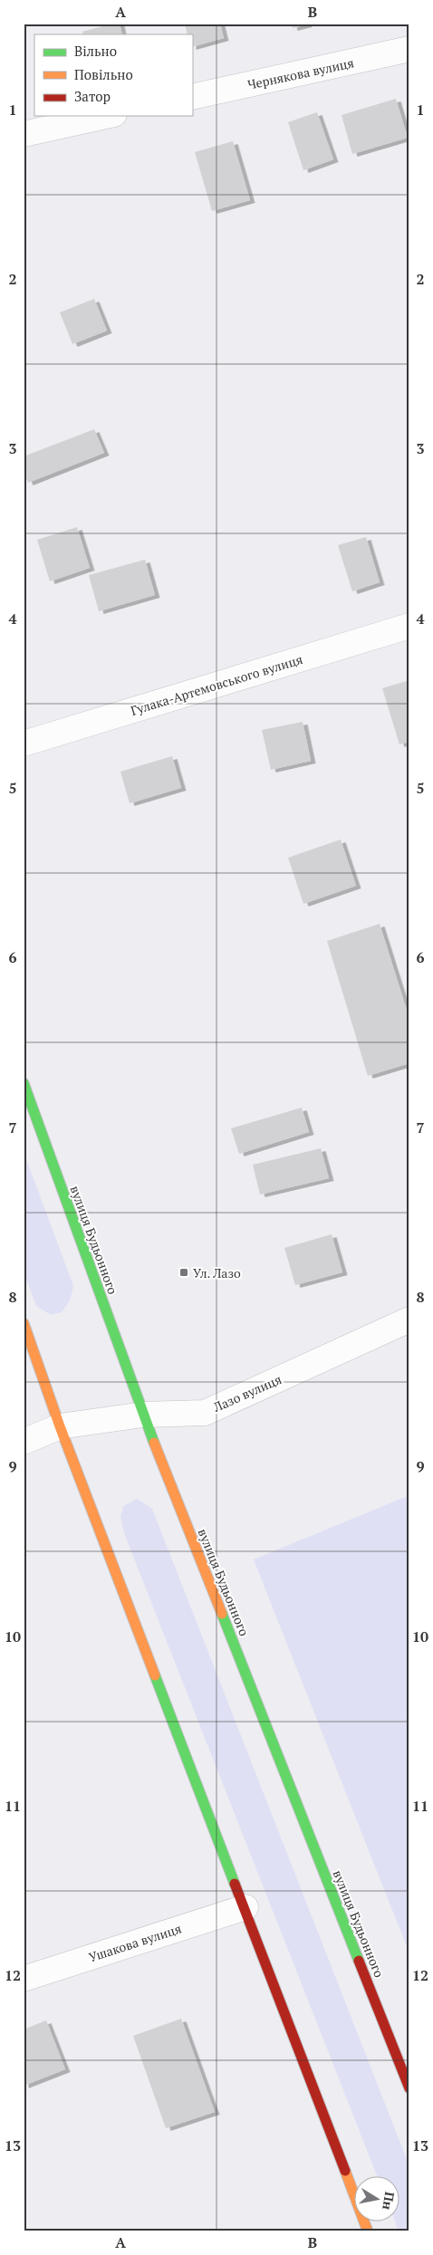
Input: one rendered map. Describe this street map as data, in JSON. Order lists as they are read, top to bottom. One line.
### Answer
{"streets":{"main road":["вулиця Будьонного"],"street":["Чернякова вулиця","Гулака-Артемовського вулиця","Лазо вулиця","Ушакова вулиця"]},"crossings":[["вулиця Будьонного","Лазо вулиця"]],"places":{"transit":["Ул. Лазо"]},"legend":["Вільно","Повільно","Затор"],"north":"right","grid":{"columns":["A","B"],"rows":["1","2","3","4","5","6","7","8","9","10","11","12","13"]}}
